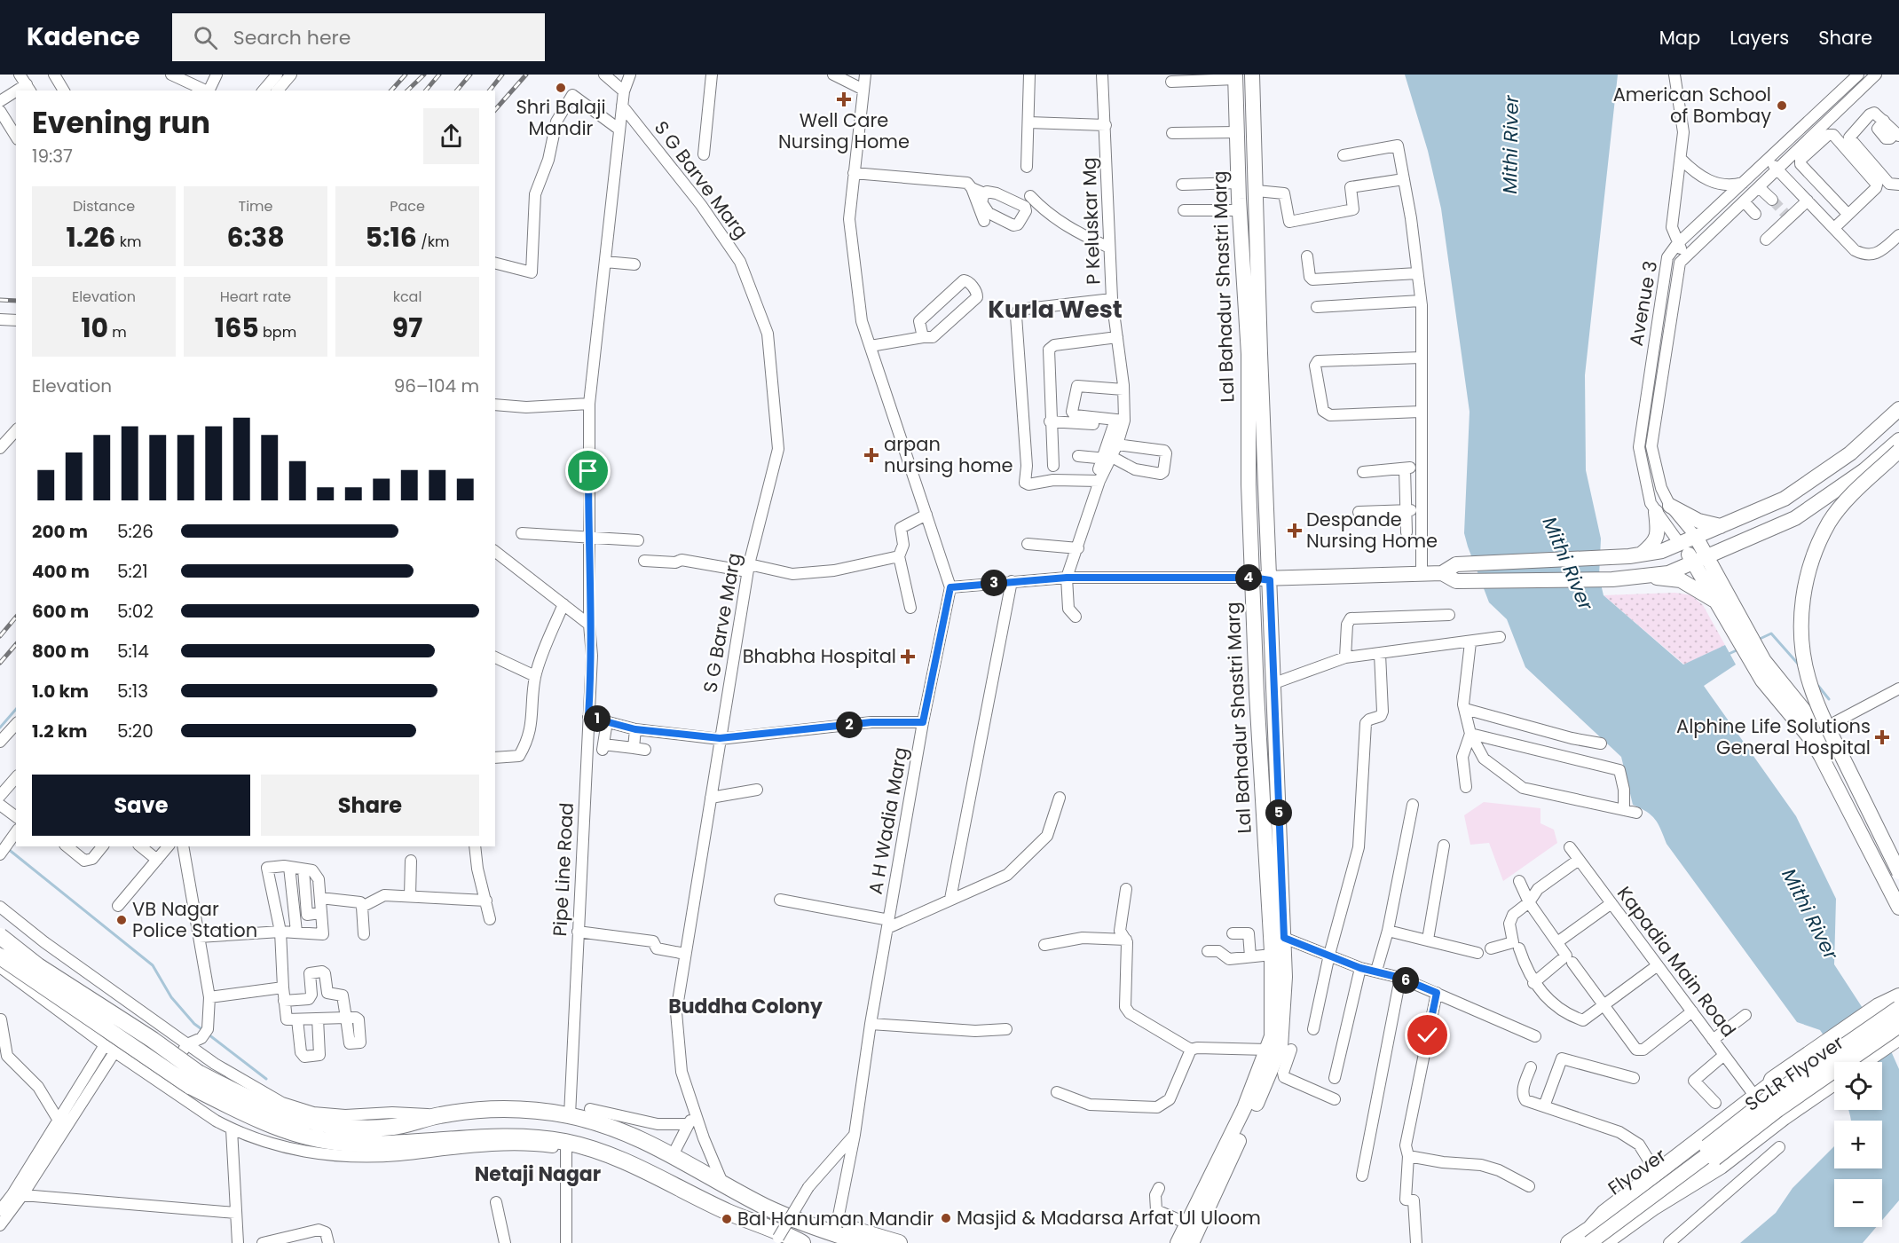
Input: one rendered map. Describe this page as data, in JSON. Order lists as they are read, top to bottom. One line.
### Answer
{"streets":{"highway":["SCLR Flyover","Flyover"],"main road":["Lal Bahadur Shastri Marg"],"street":["S G Barve Marg","P Keluskar Mg","Avenue 3","A H Wadia Marg","Pipe Line Road","Kapadia Main Road"]},"crossings":[["S G Barve Marg","Pipe Line Road"],["SCLR Flyover","Flyover"]],"districts":["Kurla West","Buddha Colony","Netaji Nagar"],"water":["Mithi River"],"places":{"other":["Shri Balaji Mandir","American School of Bombay","VB Nagar Police Station","Masjid & Madarsa Arfat Ul Uloom","Bal Hanuman Mandir"],"health":["Well Care Nursing Home","arpan nursing home","Despande Nursing Home","Bhabha Hospital","Alphine Life Solutions General Hospital"]},"page":{"header":"Kadence","search":"Search here","nav":["Map","Layers","Share"],"heading":["Evening run","19:37"],"stats":[["Distance","1.26 km"],["Time","6:38"],["Pace","5:16 /km"],["Elevation","10 m"],["Heart rate","165 bpm"],["kcal","97"]],"chart":["Elevation","96–104 m"],"list":[{"name":"200 m","note":"5:26"},{"name":"400 m","note":"5:21"},{"name":"600 m","note":"5:02"},{"name":"800 m","note":"5:14"},{"name":"1.0 km","note":"5:13"},{"name":"1.2 km","note":"5:20"}],"pins":["4","3","1","2","5","6"],"buttons":["Save","Share"],"map_buttons":["+","−"]}}
